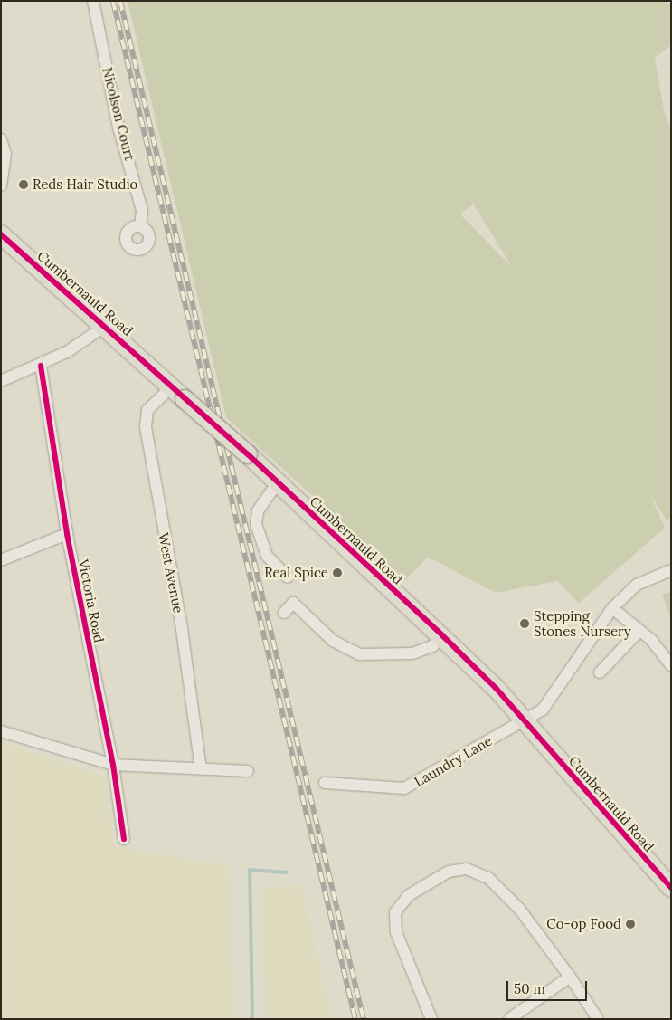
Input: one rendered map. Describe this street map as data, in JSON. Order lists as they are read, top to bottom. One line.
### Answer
{"streets":{"main road":["Cumbernauld Road"],"street":["Nicolson Court","West Avenue","Victoria Road","Laundry Lane"]},"crossings":[["Cumbernauld Road","West Avenue"],["Cumbernauld Road","Laundry Lane"]],"places":["Reds Hair Studio","Real Spice","Stepping Stones Nursery","Co-op Food"],"scale_bar":"50 m"}
